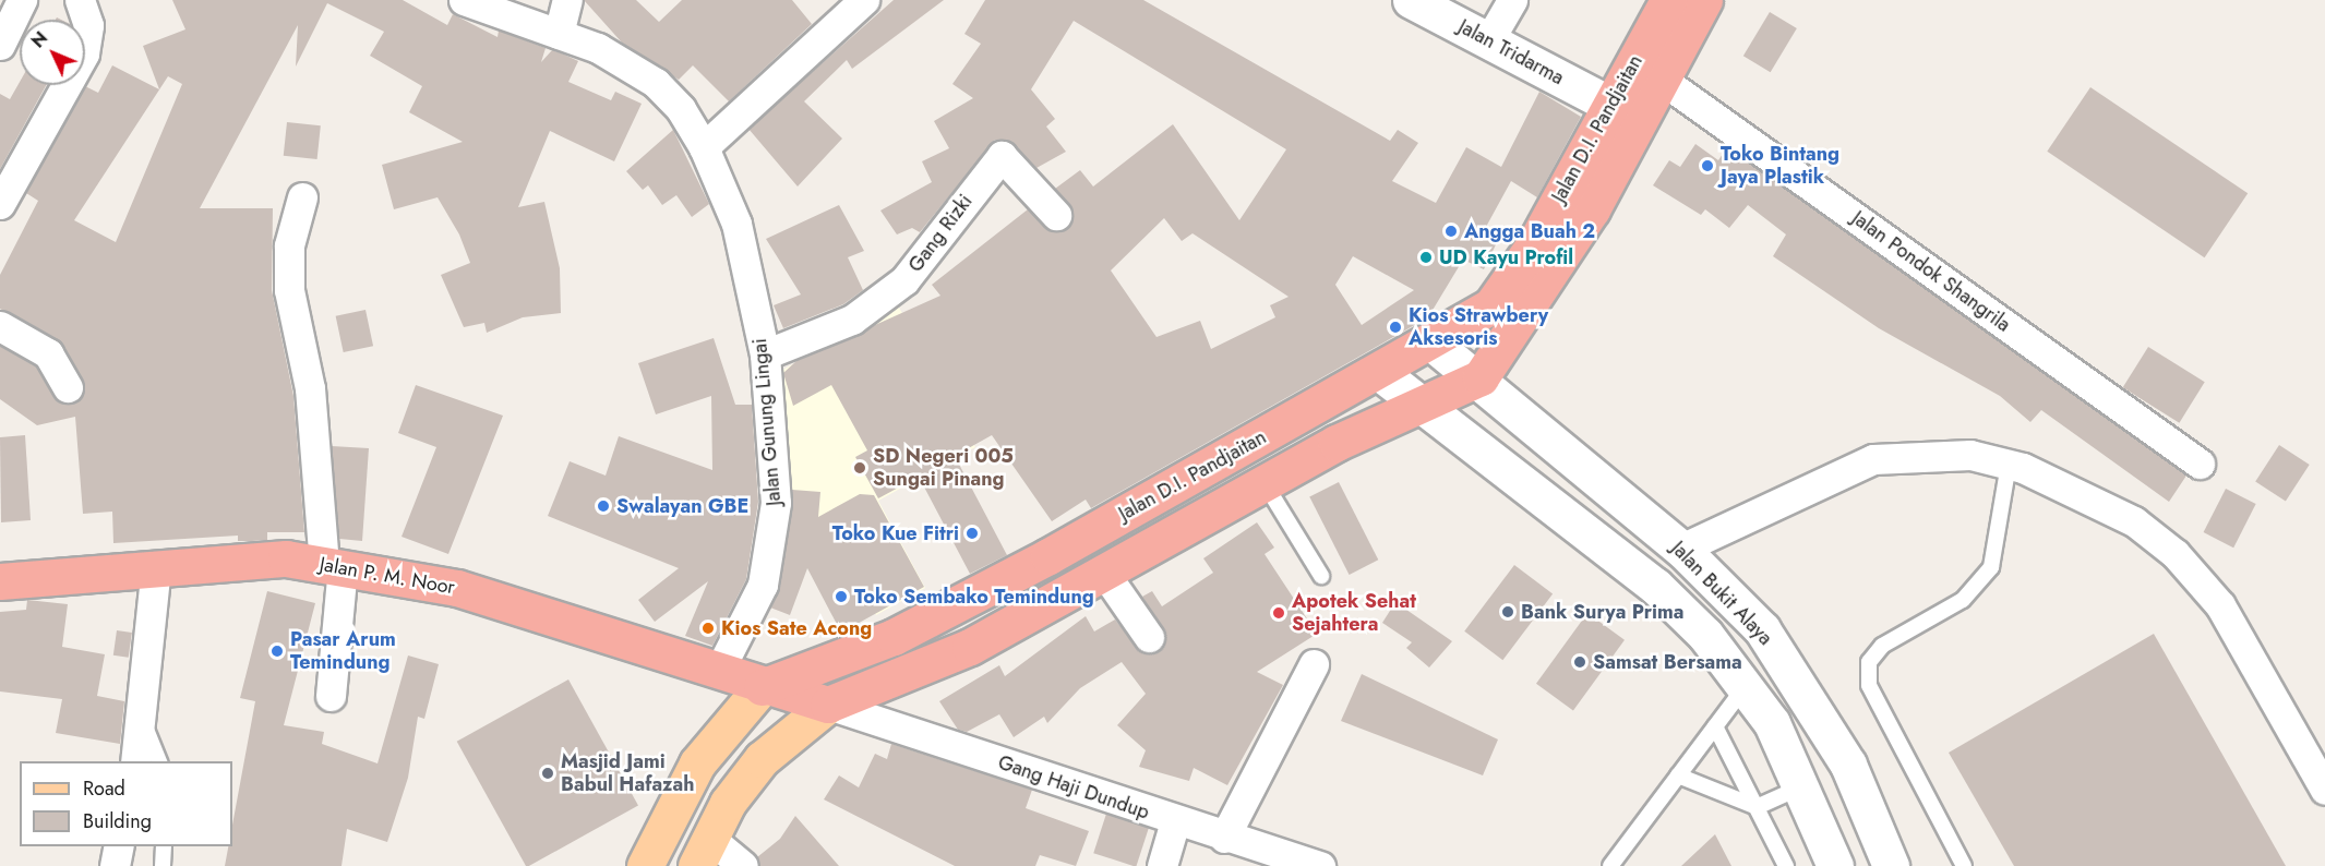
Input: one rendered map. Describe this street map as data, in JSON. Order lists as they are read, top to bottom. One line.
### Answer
{"streets":{"highway":["Jalan D.I. Pandjaitan","Jalan P. M. Noor"],"street":["Jalan Tridarma","Gang Rizki","Jalan Pondok Shangrila","Jalan Gunung Lingai","Jalan Bukit Alaya","Gang Haji Dundup"]},"crossings":[["Jalan Tridarma","Jalan D.I. Pandjaitan"],["Jalan D.I. Pandjaitan","Jalan Pondok Shangrila"],["Jalan D.I. Pandjaitan","Jalan P. M. Noor"],["Jalan D.I. Pandjaitan","Jalan Bukit Alaya"],["Gang Rizki","Jalan Gunung Lingai"],["Jalan Gunung Lingai","Jalan P. M. Noor"],["Jalan P. M. Noor","Gang Haji Dundup"]],"places":["Toko Bintang Jaya Plastik","Angga Buah 2","UD Kayu Profil","Kios Strawbery Aksesoris","SD Negeri 005 Sungai Pinang","Swalayan GBE","Toko Kue Fitri","Toko Sembako Temindung","Bank Surya Prima","Apotek Sehat Sejahtera","Kios Sate Acong","Pasar Arum Temindung","Samsat Bersama","Masjid Jami Babul Hafazah"],"legend":["Road","Building"],"north":"top left"}
